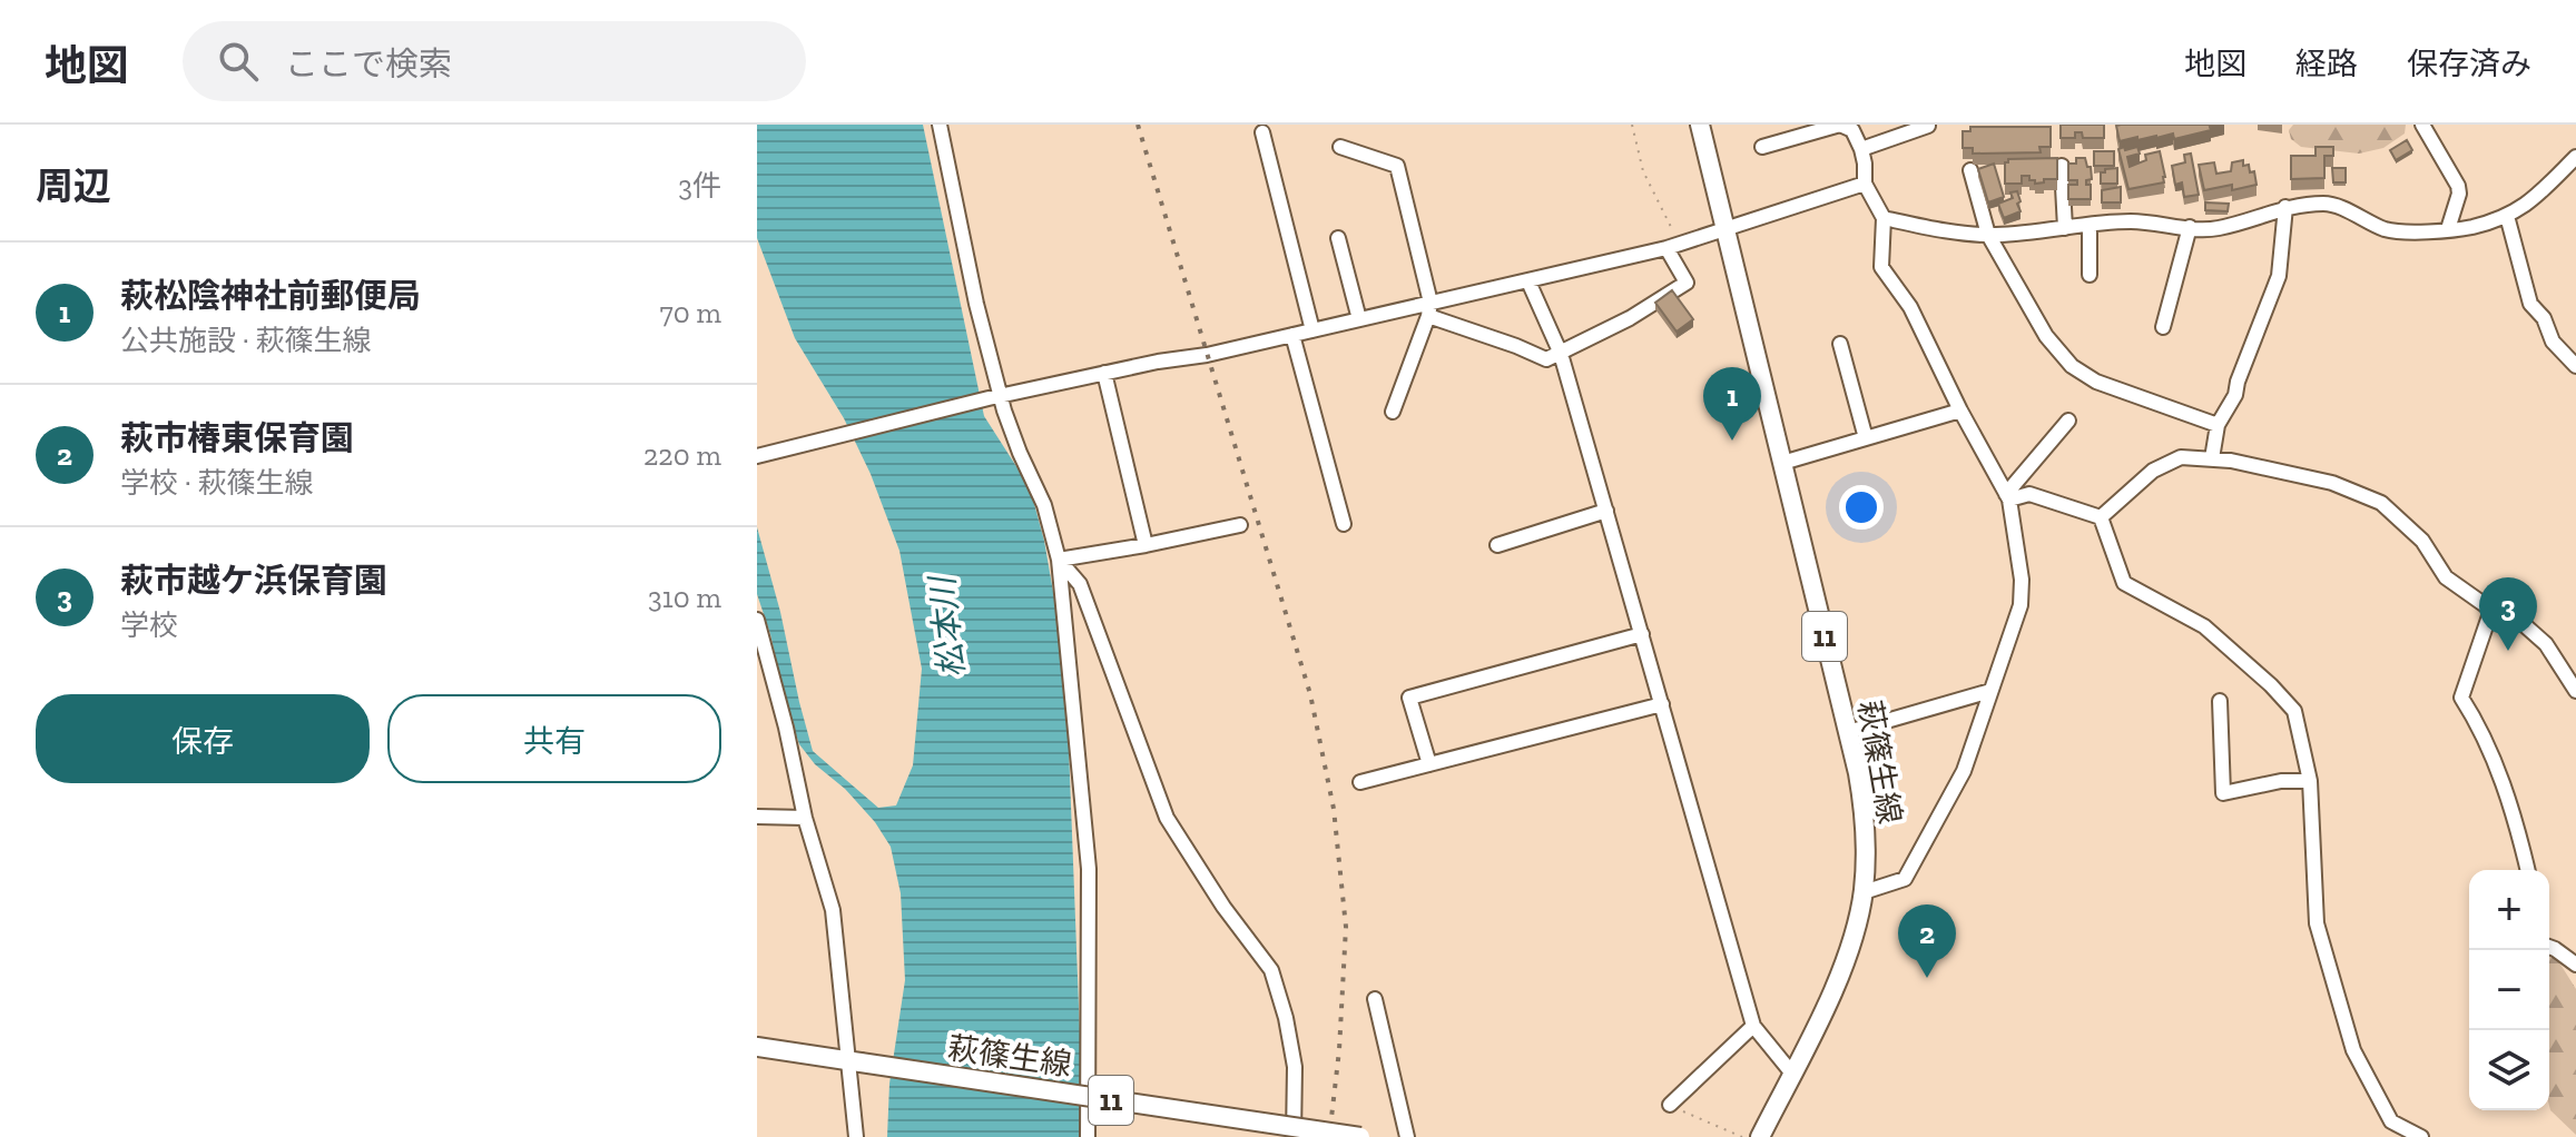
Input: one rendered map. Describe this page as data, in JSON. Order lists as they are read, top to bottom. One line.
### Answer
{"streets":{"main road":["11","萩篠生線"]},"water":["松本川"],"page":{"header":"地図","search":"ここで検索","nav":["地図","経路","保存済み"],"heading":["周辺","3件"],"list":[{"mark":"1","name":"萩松陰神社前郵便局","note":"公共施設 · 萩篠生線","value":"70 m"},{"mark":"2","name":"萩市椿東保育園","note":"学校 · 萩篠生線","value":"220 m"},{"mark":"3","name":"萩市越ケ浜保育園","note":"学校","value":"310 m"}],"pins":["1","3","2"],"buttons":["保存","共有"],"map_buttons":["+","−"]}}
